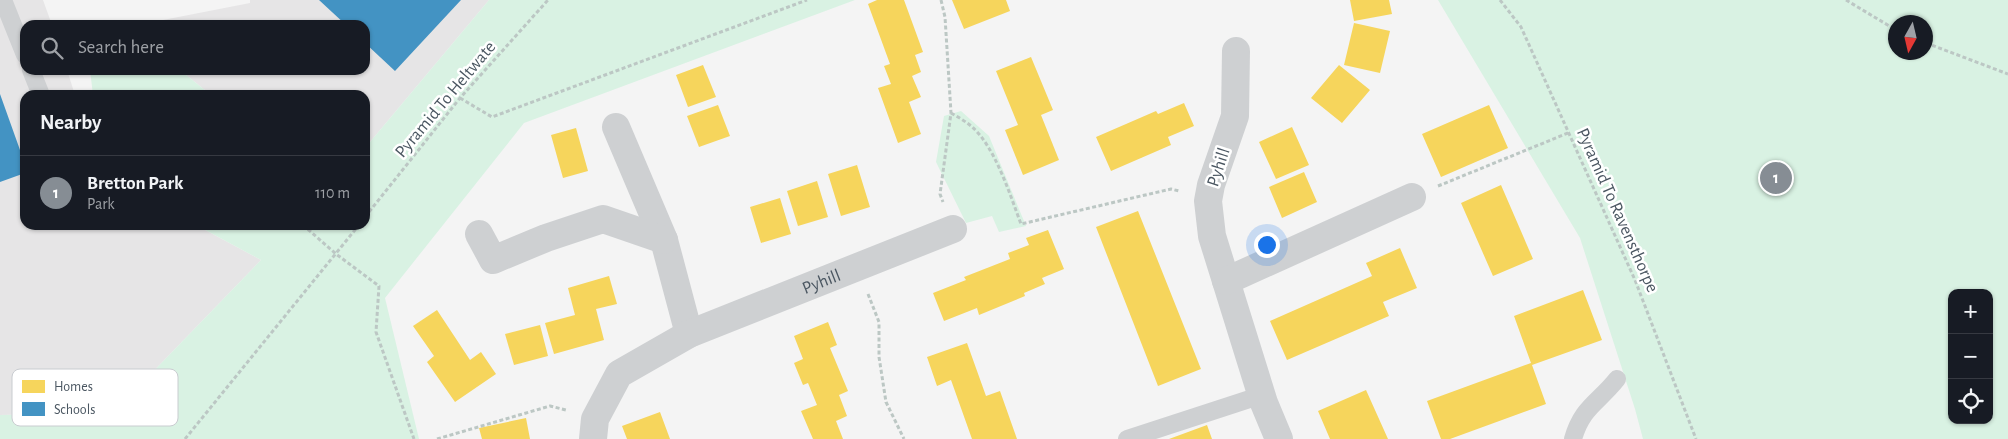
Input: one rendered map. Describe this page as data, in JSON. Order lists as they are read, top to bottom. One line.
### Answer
{"streets":{"street":["Pyhill"],"path":["Pyramid To Heltwate","Pyramid To Ravensthorpe"]},"legend":["Homes","Schools"],"north":"bottom","page":{"search":"Search here","heading":"Nearby","list":[{"mark":"1","name":"Bretton Park","note":"Park","value":"110 m"}],"pins":"1","map_buttons":["+","−"]}}
